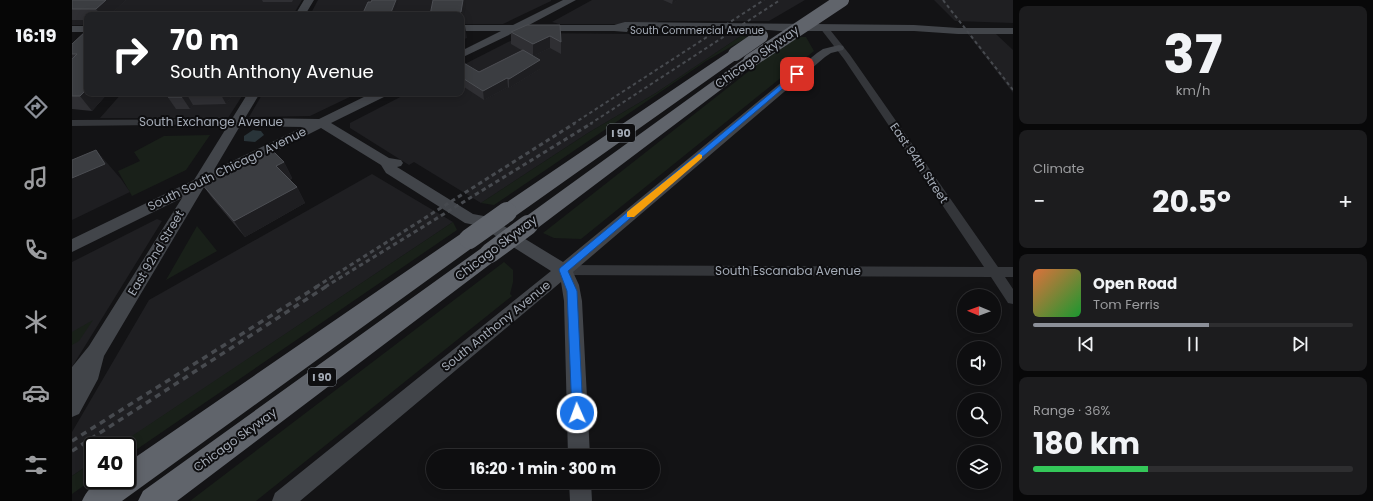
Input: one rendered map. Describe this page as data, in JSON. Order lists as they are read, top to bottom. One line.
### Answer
{"streets":{"highway":["Chicago Skyway","I 90"],"street":["South Commercial Avenue","South Exchange Avenue","East 94th Street","South South Chicago Avenue","East 92nd Street","South Escanaba Avenue","South Anthony Avenue"]},"crossings":[["South Commercial Avenue","East 94th Street"],["South Exchange Avenue","South South Chicago Avenue"],["South Exchange Avenue","East 92nd Street"],["East 94th Street","South Escanaba Avenue"],["East 94th Street","South Anthony Avenue"],["South South Chicago Avenue","East 92nd Street"],["South Escanaba Avenue","South Anthony Avenue"]],"north":"left","page":{"tabs":"16:19","tile":[["37","km/h"],"Climate",["Range · 36%","180 km"]],"turn":["70 m","South Anthony Avenue"],"heat":["−","20.5°","+"],"song":["Open Road","Tom Ferris"],"limit":"40","trip":"16:20 · 1 min · 300 m"}}
